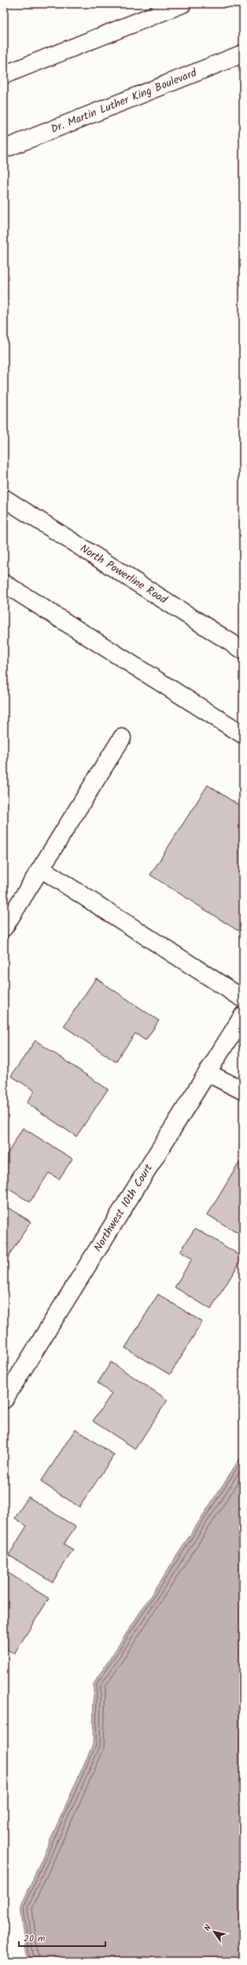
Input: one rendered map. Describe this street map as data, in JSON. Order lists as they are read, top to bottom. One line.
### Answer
{"streets":{"main road":["Dr. Martin Luther King Boulevard","North Powerline Road","Northwest 10th Court"]},"scale_bar":"20 m","north":"top left"}
